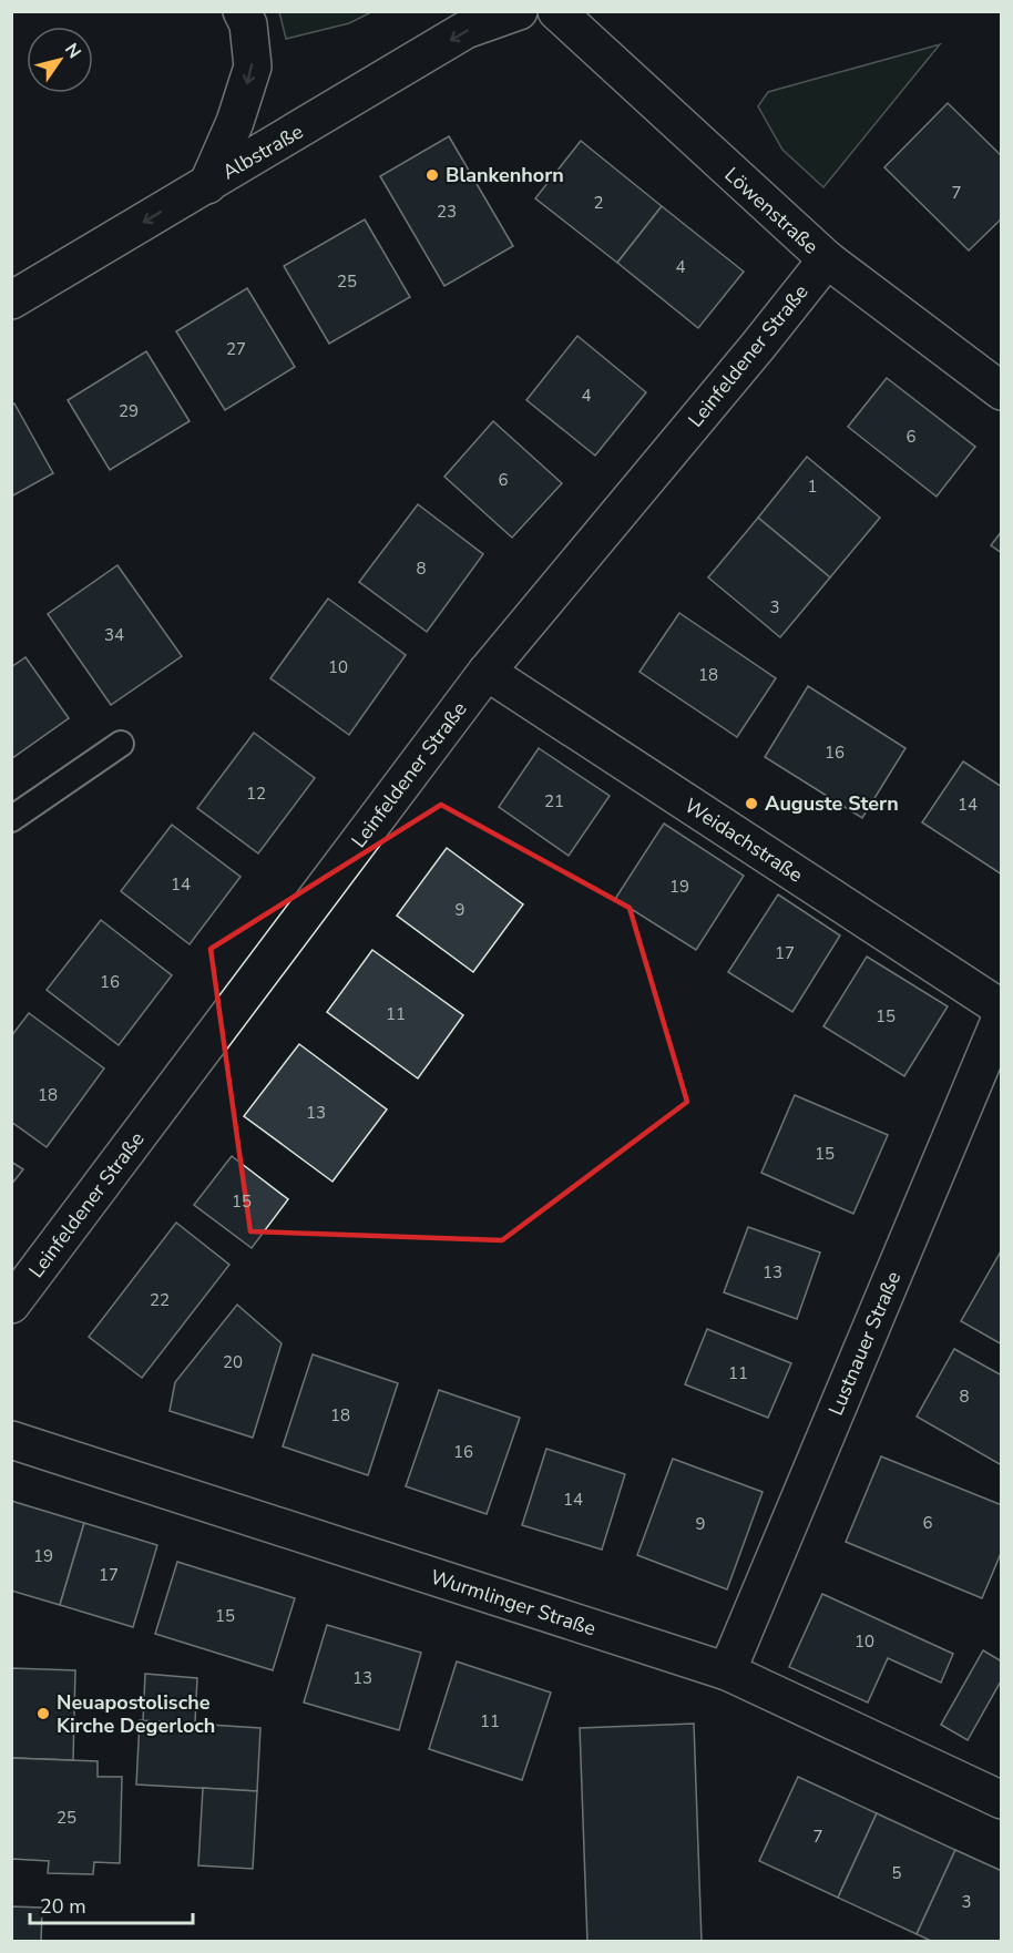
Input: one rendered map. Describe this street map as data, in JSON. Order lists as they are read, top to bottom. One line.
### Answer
{"streets":{"street":["Albstraße","Löwenstraße","Leinfeldener Straße","Weidachstraße","Lustnauer Straße","Wurmlinger Straße"]},"crossings":[["Löwenstraße","Leinfeldener Straße"],["Leinfeldener Straße","Weidachstraße"],["Lustnauer Straße","Wurmlinger Straße"]],"one_way":["Albstraße"],"places":["Blankenhorn","Auguste Stern","Neuapostolische Kirche Degerloch"],"house_numbers":["7","2","23","4","25","27","4","29","6","6","1","8","3","34","10","18","16","12","21","14","14","19","9","17","16","11","15","18","13","15","15","13","22","20","11","8","18","16","14","6","9","19","17","15","10","13","11","25","7","5","3"],"scale_bar":"20 m","north":"top right"}
